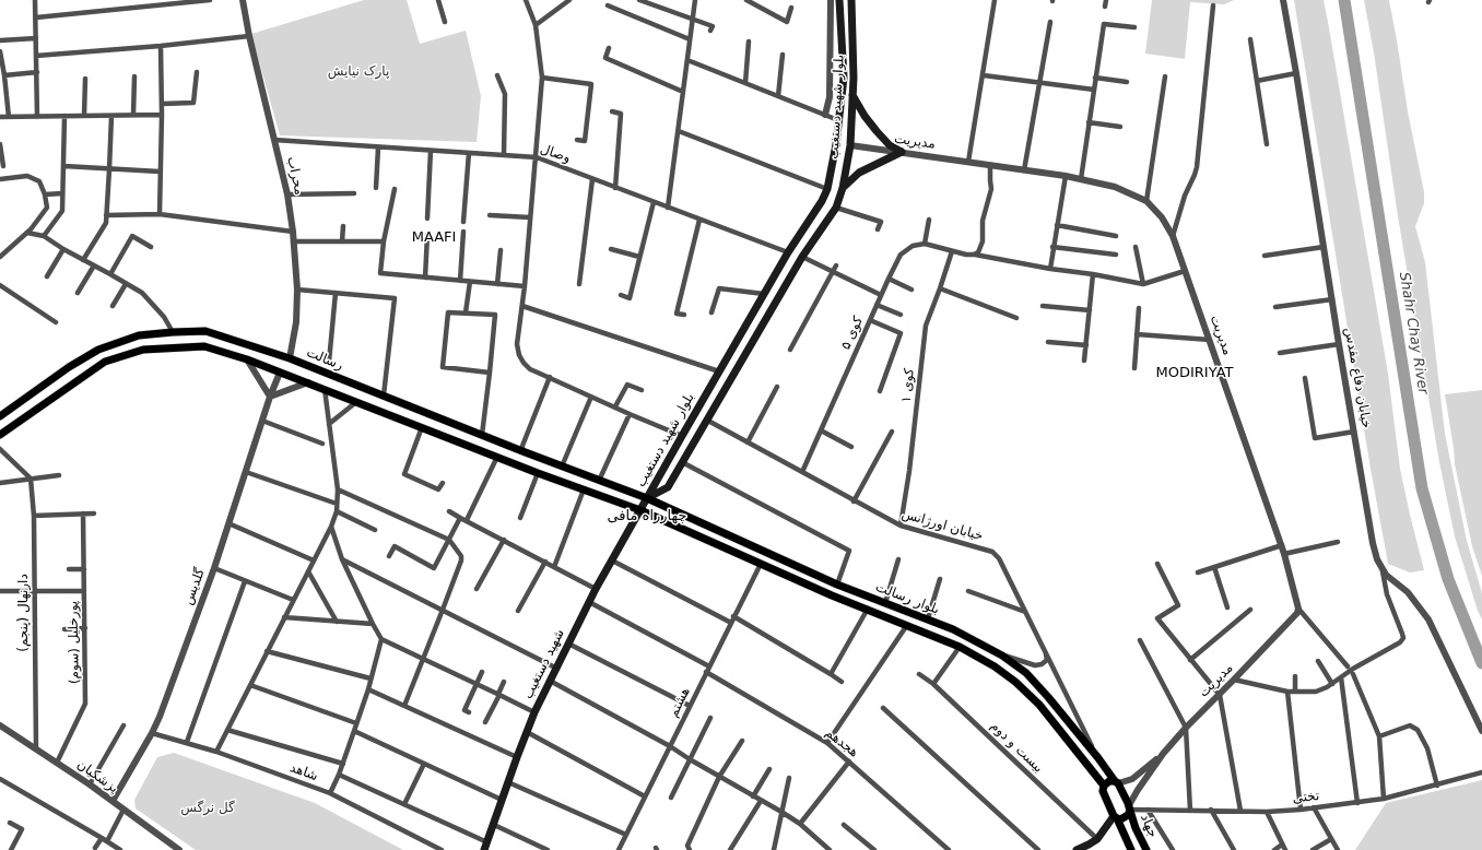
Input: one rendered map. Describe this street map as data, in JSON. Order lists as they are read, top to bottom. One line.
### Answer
{"streets":{"main road":["بلوار شهید دستغیب","رسالت","بلوار رسالت","شهید دستغیب","جهاد"],"street":["مدیریت","وصال","محراب","کوی ۵","خیابان دفاع مقدس","کوی ۱","خیابان اورژانس","گلدیس","دارنهال (پنجم)","پورخلیل (سوم)","هشتم","هجدهم","بیست و دوم","شاهد","پزشکیان","تختی"]},"crossings":[["بلوار شهید دستغیب","مدیریت"],["بلوار شهید دستغیب","وصال"],["بلوار شهید دستغیب","رسالت"],["بلوار شهید دستغیب","خیابان اورژانس"],["بلوار شهید دستغیب","بلوار رسالت"],["بلوار شهید دستغیب","شهید دستغیب"],["مدیریت","بلوار رسالت"],["مدیریت","تختی"],["مدیریت","جهاد"],["وصال","محراب"],["محراب","رسالت"],["کوی ۵","خیابان اورژانس"],["رسالت","گلدیس"],["رسالت","بلوار رسالت"],["رسالت","شهید دستغیب"],["کوی ۱","خیابان اورژانس"],["خیابان اورژانس","بلوار رسالت"],["گلدیس","شاهد"],["گلدیس","پزشکیان"],["بلوار رسالت","شهید دستغیب"],["بلوار رسالت","هشتم"],["بلوار رسالت","جهاد"],["دارنهال (پنجم)","پزشکیان"],["پورخلیل (سوم)","پزشکیان"],["هشتم","هجدهم"],["تختی","جهاد"]],"districts":["MAAFI","MODIRIYAT","چهارراه مافی"],"water":["Shahr Chay River"],"parks":["پارک نیایش","گل نرگس"]}
